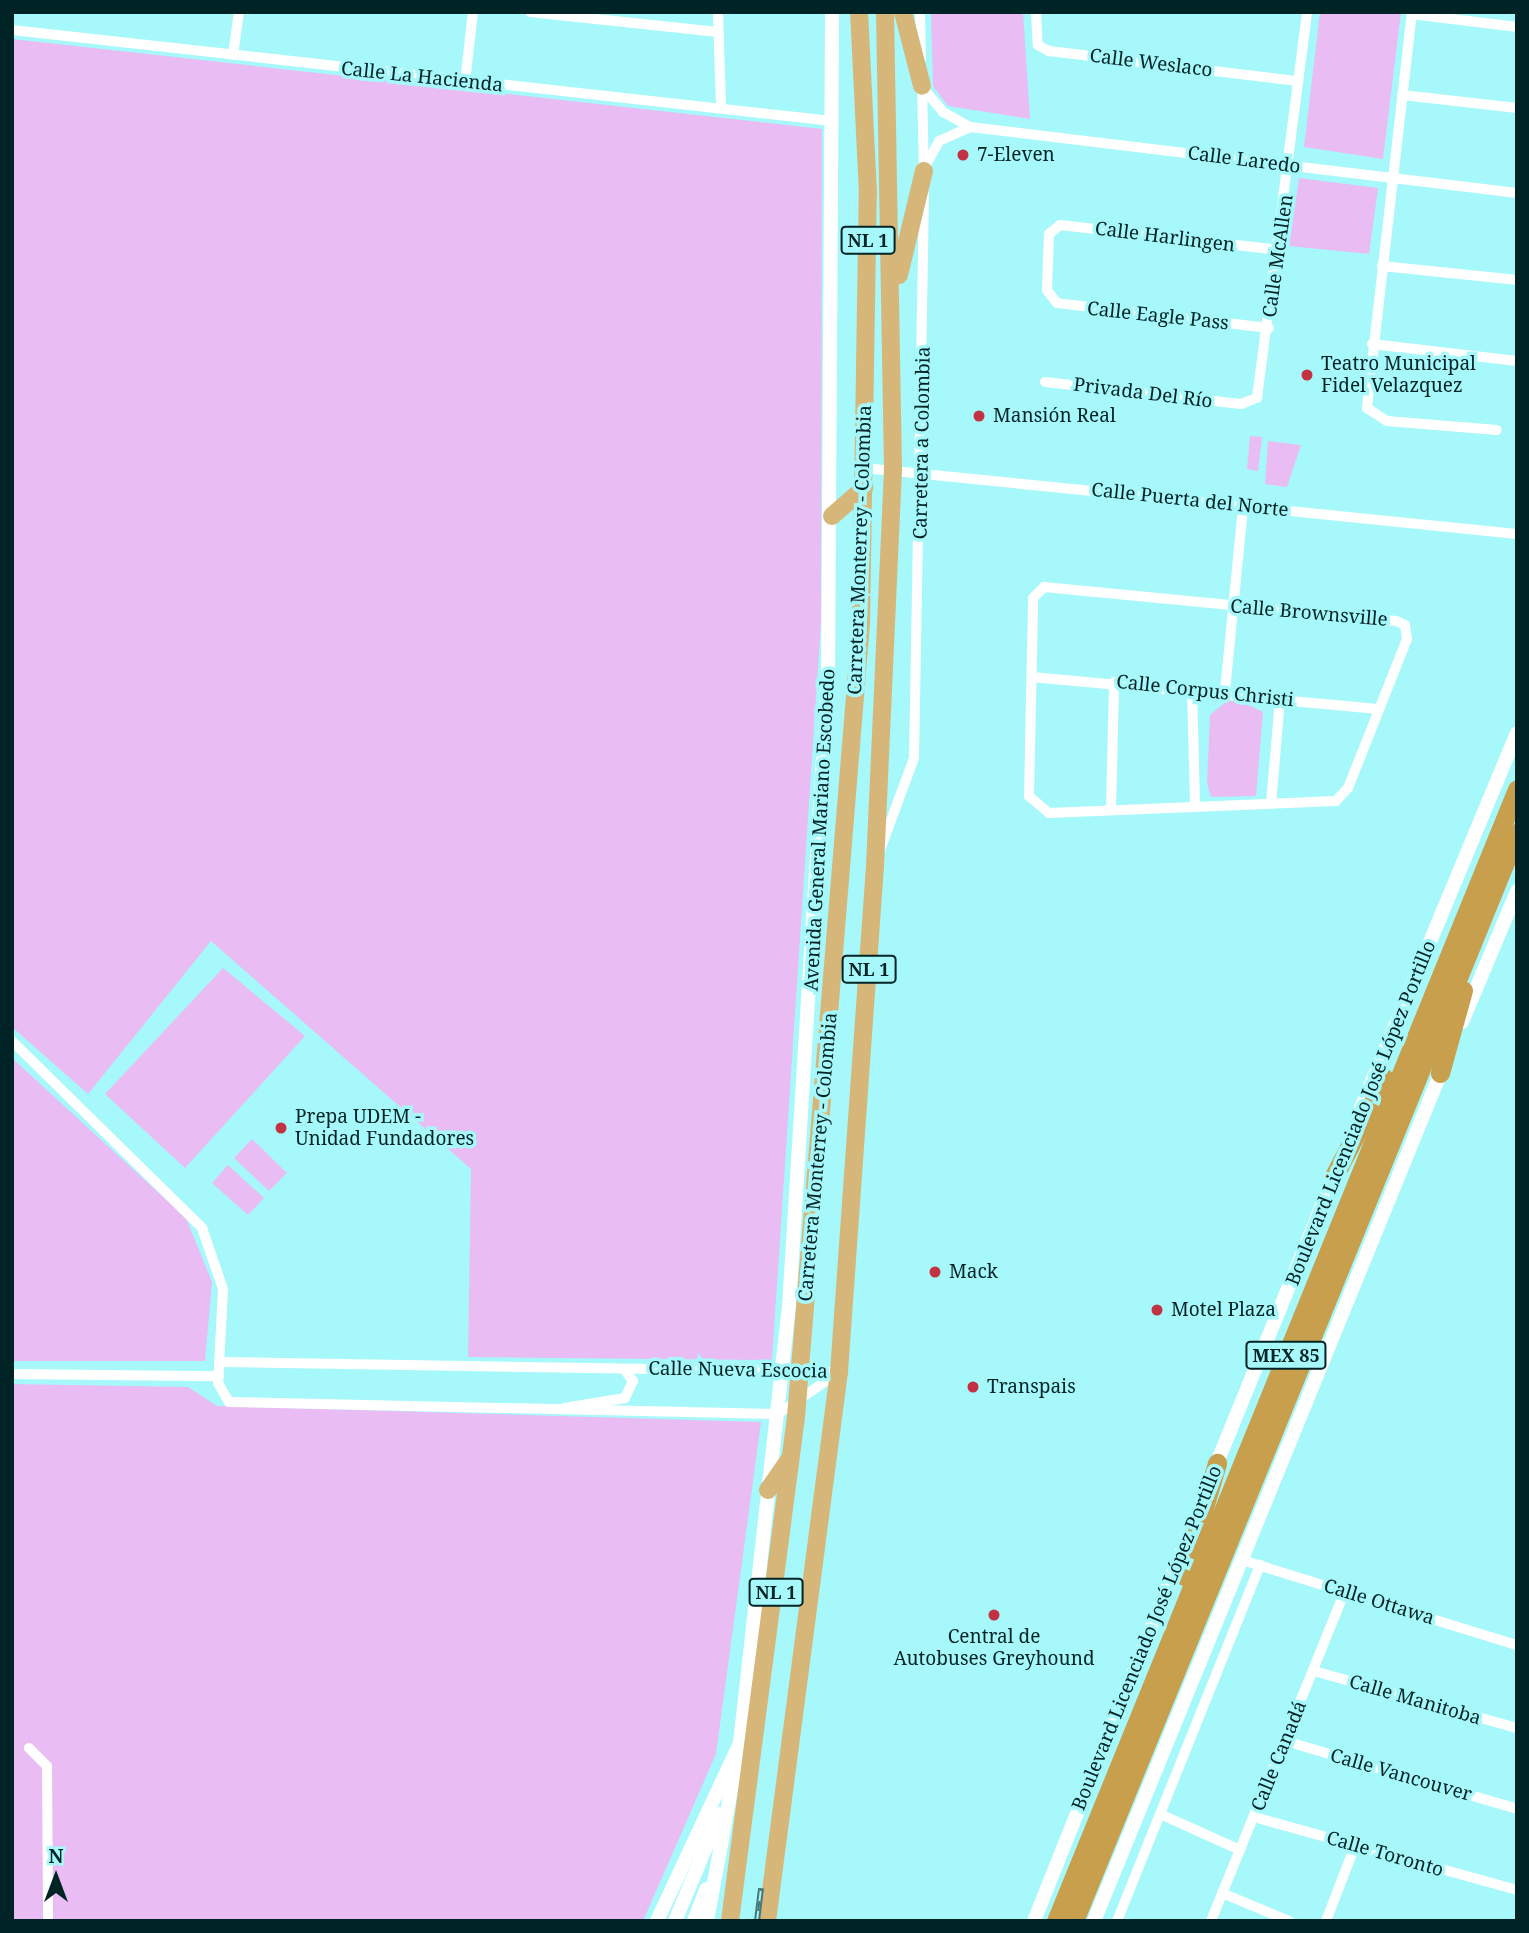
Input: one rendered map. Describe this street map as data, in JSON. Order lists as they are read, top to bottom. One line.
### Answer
{"streets":{"highway":["Boulevard Licenciado José López Portillo","MEX 85"],"main road":["NL 1","Carretera Monterrey - Colombia"],"street":["Calle Weslaco","Calle La Hacienda","Calle Laredo","Calle Harlingen","Calle McAllen","Calle Eagle Pass","Privada Del Río","Carretera a Colombia","Calle Puerta del Norte","Calle Brownsville","Calle Corpus Christi","Avenida General Mariano Escobedo","Calle Nueva Escocia","Calle Ottawa","Calle Manitoba","Calle Canadá","Calle Vancouver","Calle Toronto"]},"crossings":[["Calle Weslaco","Calle McAllen"],["Calle La Hacienda","Avenida General Mariano Escobedo"],["Calle Laredo","Calle McAllen"],["Calle Laredo","Carretera a Colombia"],["Calle Harlingen","Calle McAllen"],["Calle Harlingen","Calle Eagle Pass"],["Calle McAllen","Calle Eagle Pass"],["Calle McAllen","Privada Del Río"],["Carretera a Colombia","Calle Puerta del Norte"],["Carretera a Colombia","Carretera Monterrey - Colombia"],["Calle Puerta del Norte","Carretera Monterrey - Colombia"],["Carretera Monterrey - Colombia","Avenida General Mariano Escobedo"],["Carretera Monterrey - Colombia","Calle Nueva Escocia"],["Calle Brownsville","Calle Corpus Christi"],["Avenida General Mariano Escobedo","Calle Nueva Escocia"],["Calle Ottawa","Calle Canadá"],["Calle Manitoba","Calle Canadá"],["Calle Canadá","Calle Vancouver"],["Calle Canadá","Calle Toronto"]],"places":["7-Eleven","Teatro Municipal Fidel Velazquez","Mansión Real","Prepa UDEM - Unidad Fundadores","Mack","Motel Plaza","Transpais","Central de Autobuses Greyhound"],"north":"top"}
